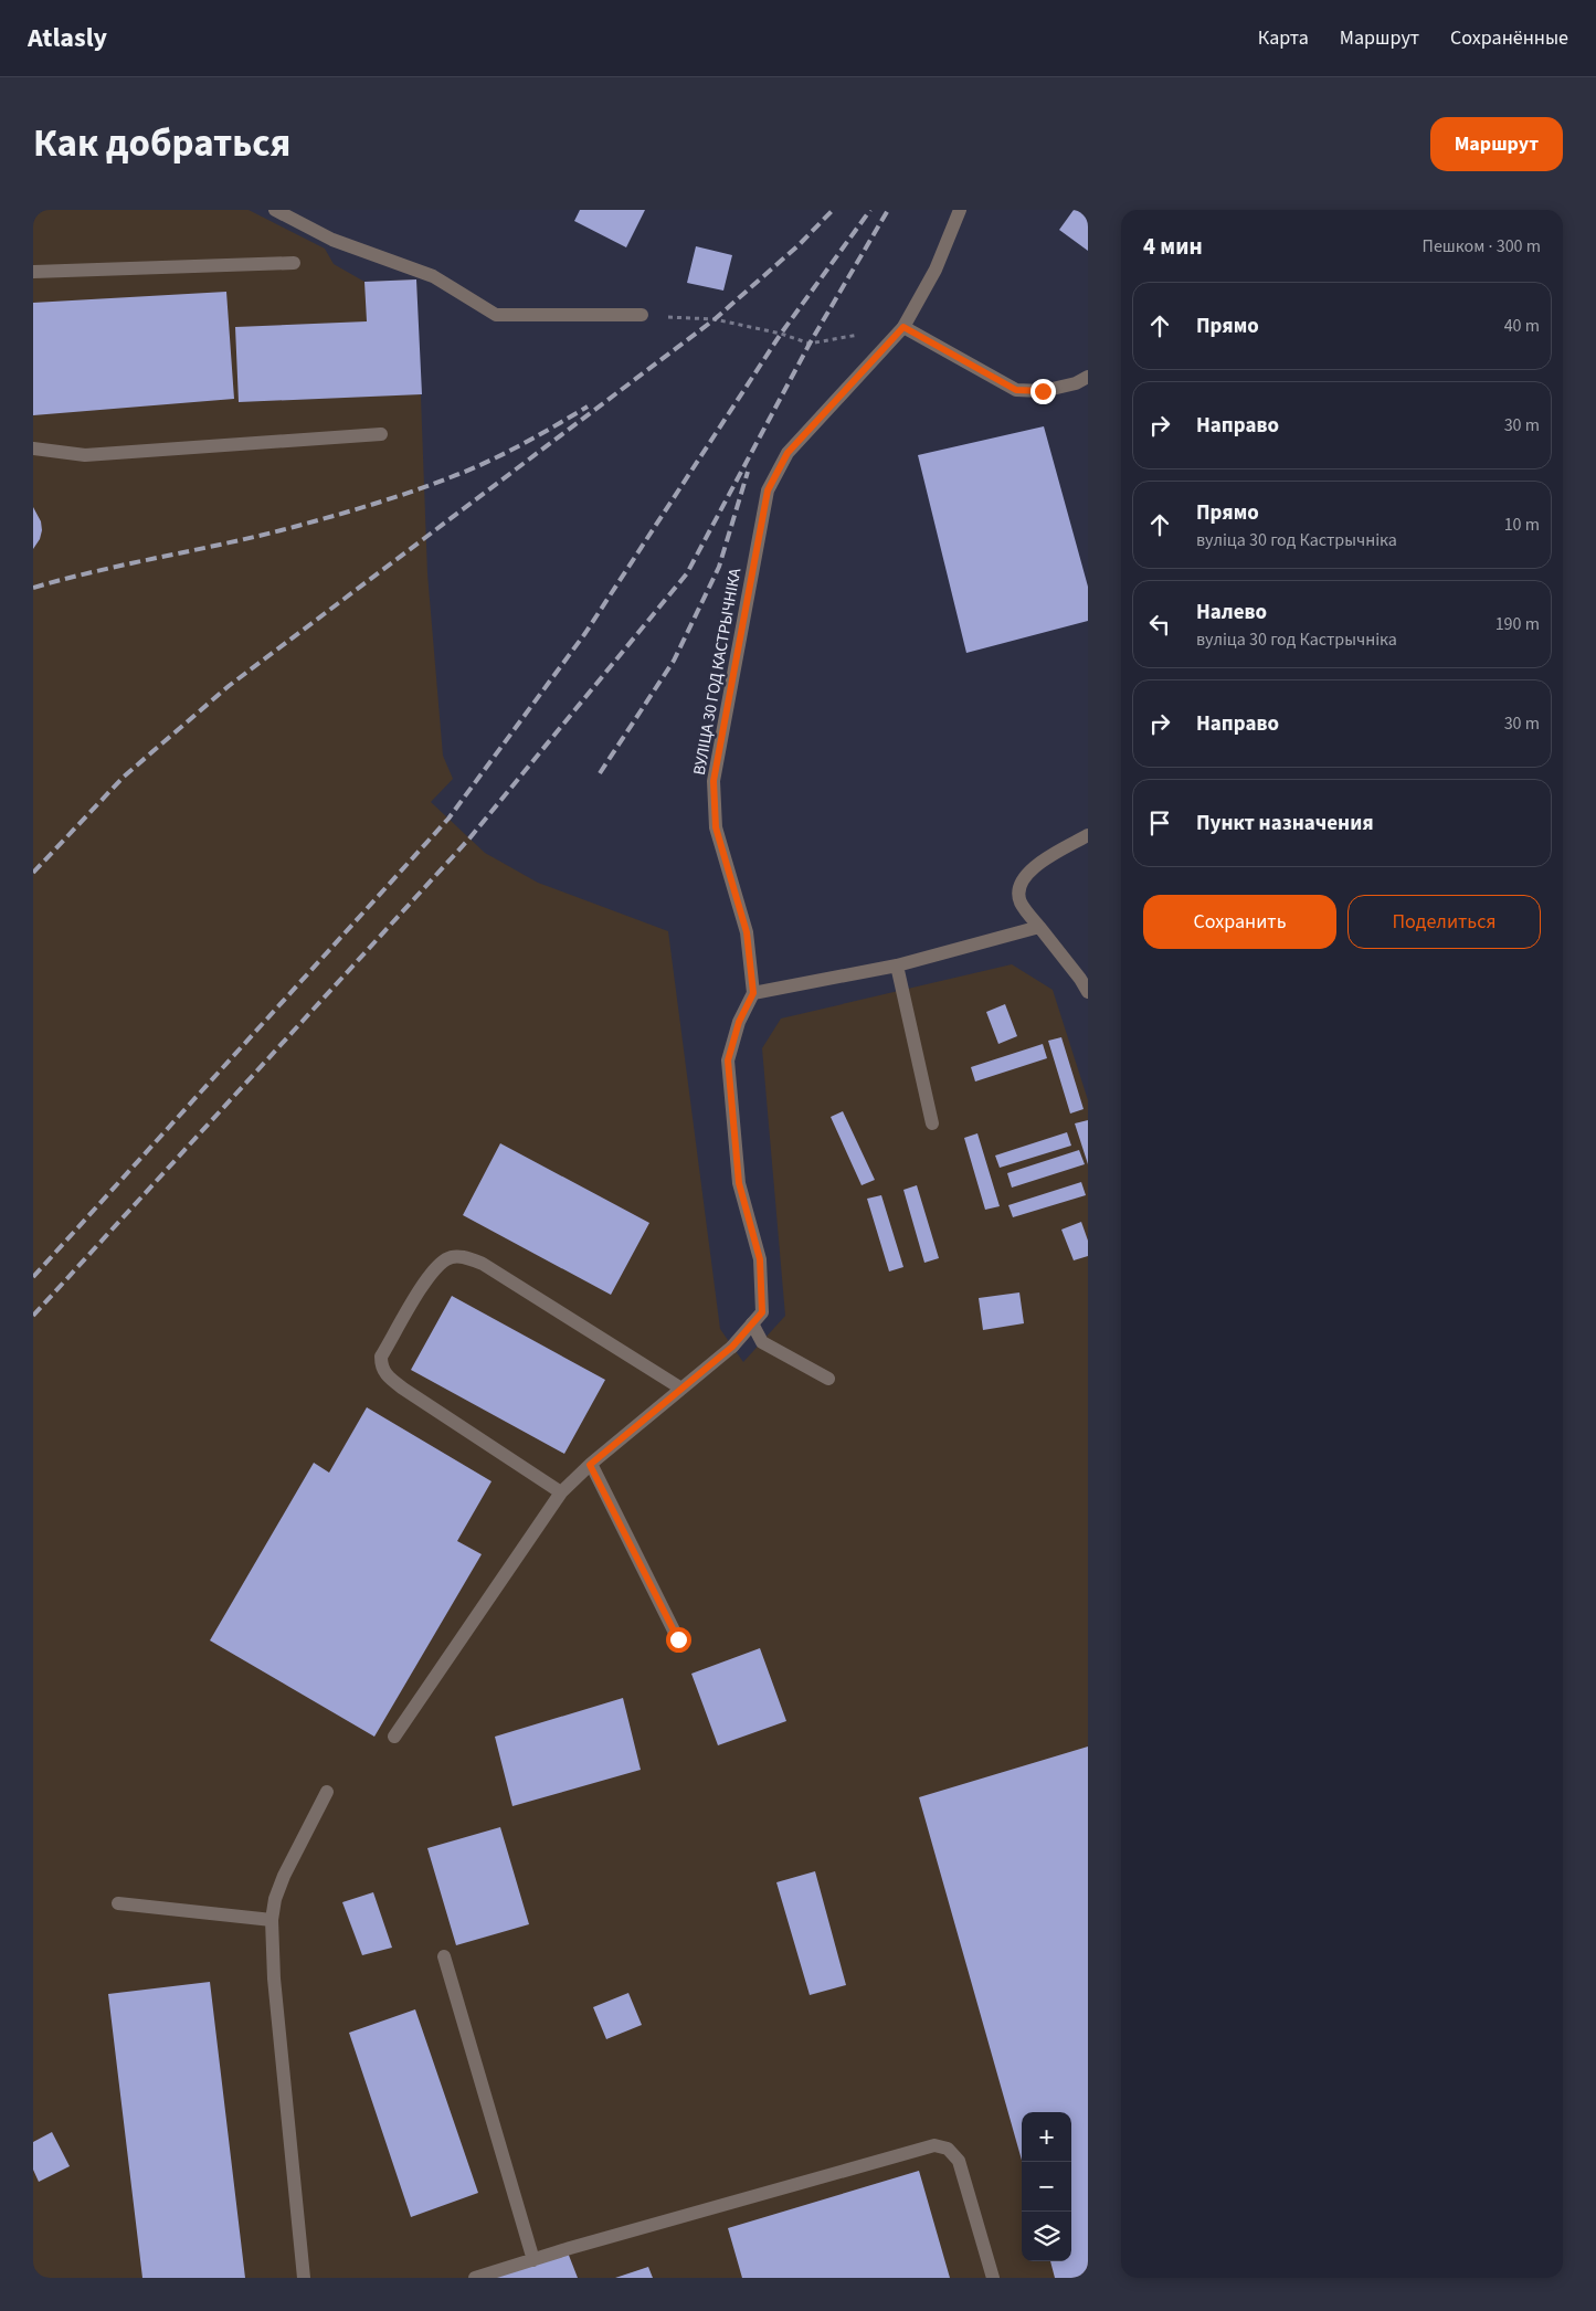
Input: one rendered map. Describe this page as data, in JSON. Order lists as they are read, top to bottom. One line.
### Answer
{"streets":{"street":["ВУЛІЦА 30 ГОД КАСТРЫЧНІКА"]},"page":{"header":"Atlasly","nav":["Карта","Маршрут","Сохранённые"],"title":"Как добраться","buttons":["Маршрут",["Сохранить","Поделиться"]],"heading":["4 мин","Пешком · 300 m"],"list":[["Прямо","40 m"],["Направо","30 m"],["Прямо","вуліца 30 год Кастрычніка","10 m"],["Налево","вуліца 30 год Кастрычніка","190 m"],["Направо","30 m"],"Пункт назначения"],"map_buttons":["+","−"]}}
